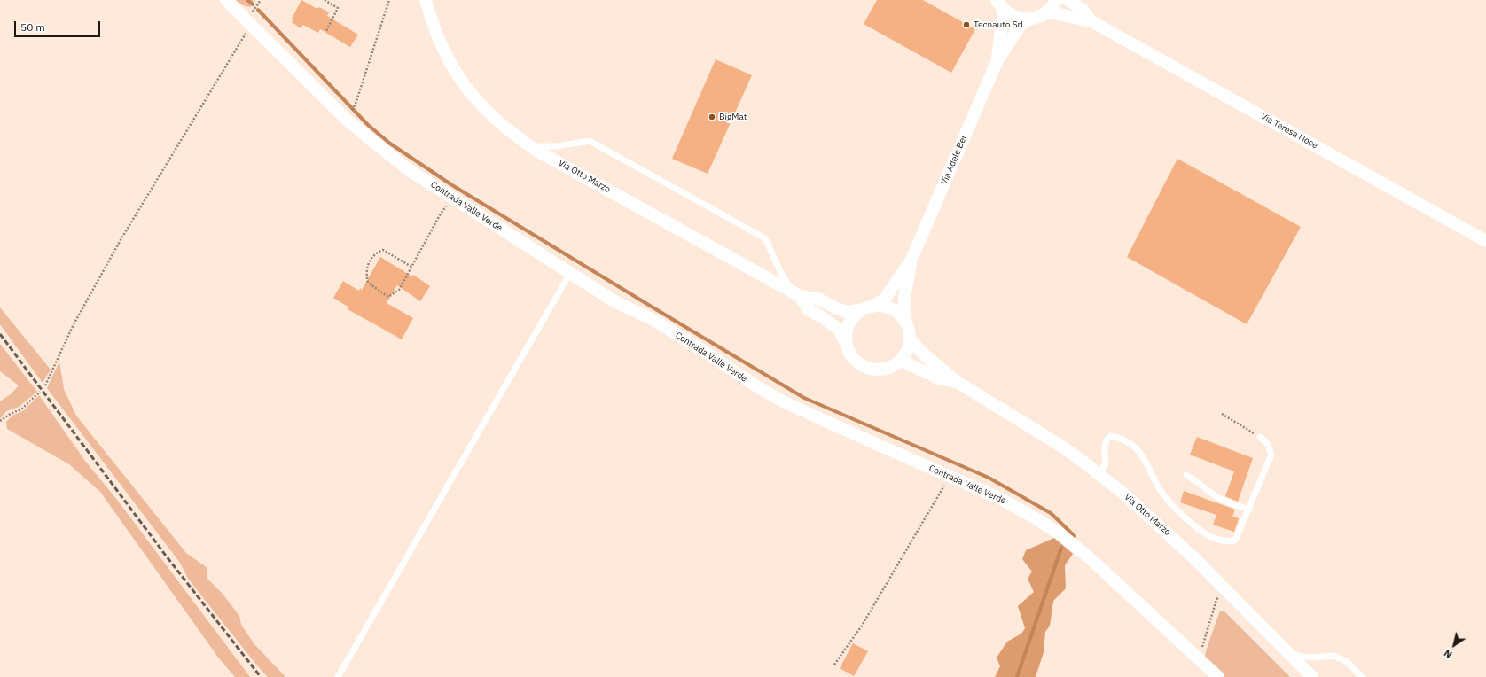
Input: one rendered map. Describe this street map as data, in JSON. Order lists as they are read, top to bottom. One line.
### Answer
{"streets":{"street":["Via Teresa Noce","Via Adele Bei","Via Otto Marzo","Contrada Valle Verde"]},"crossings":[["Via Teresa Noce","Via Adele Bei"]],"places":["Tecnauto Srl","BigMat"],"scale_bar":"50 m","north":"bottom left"}
